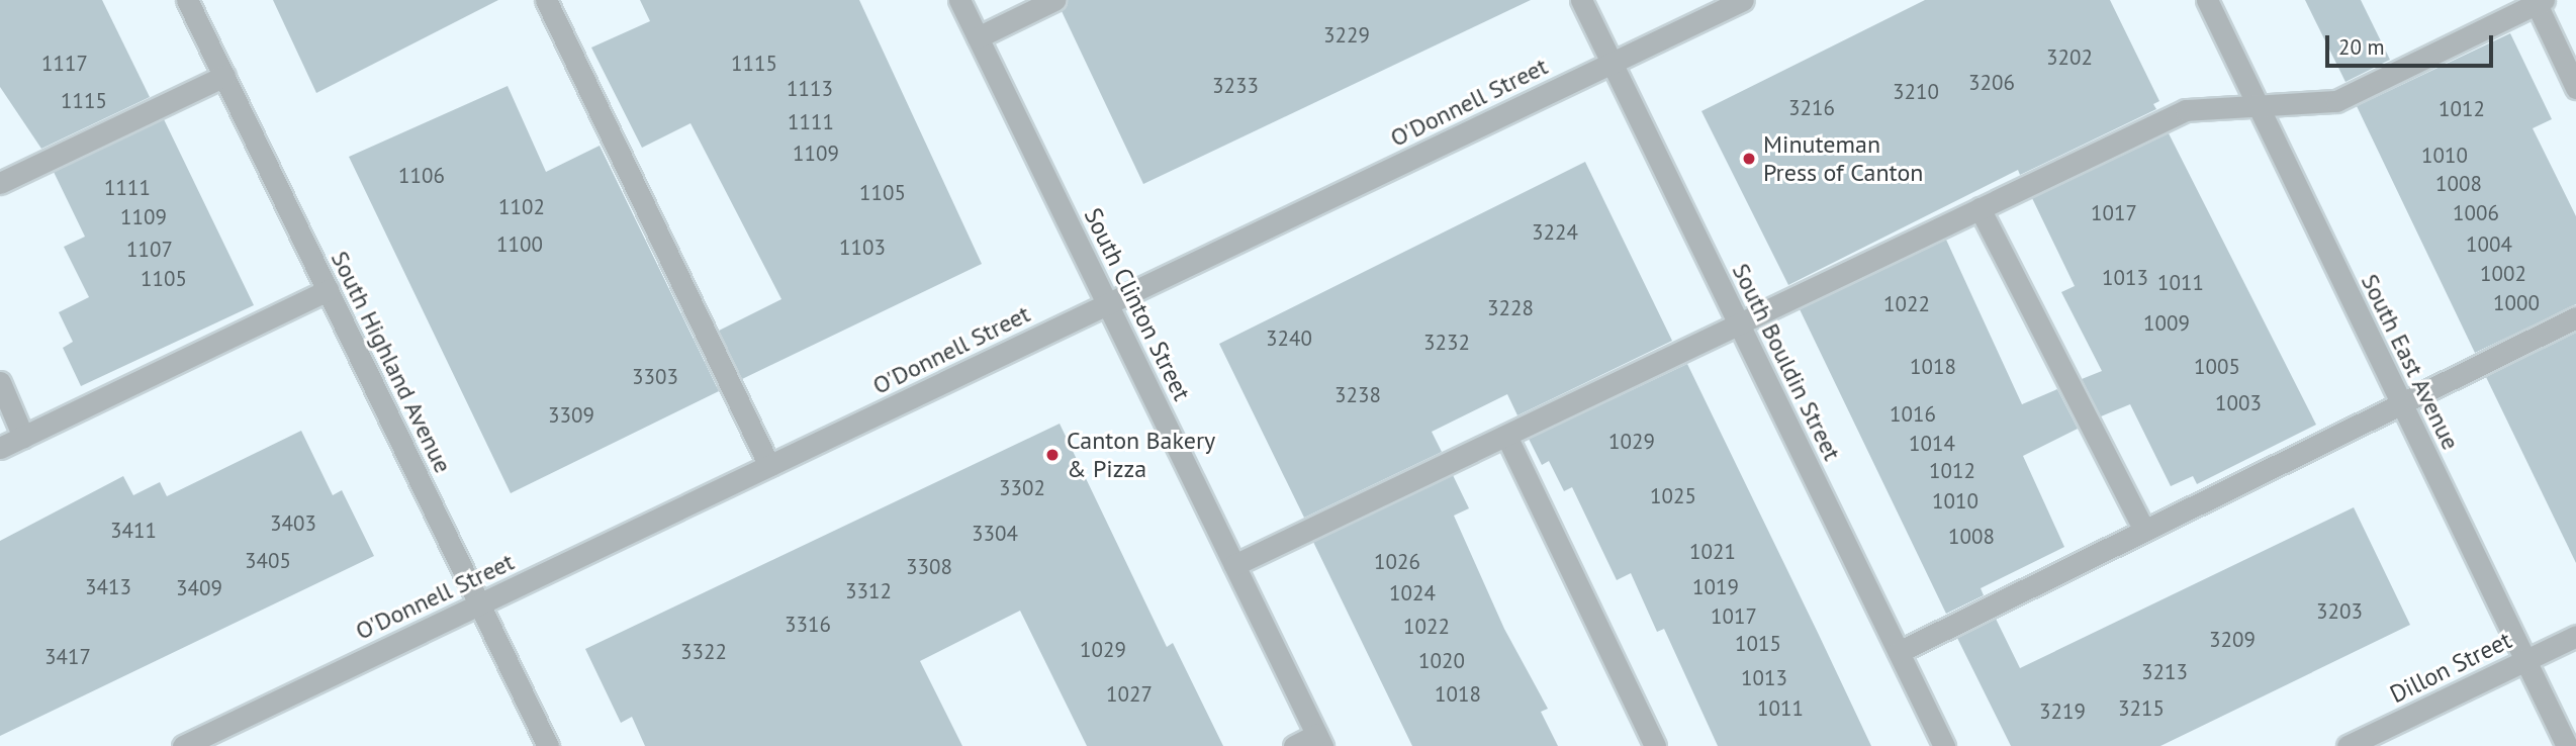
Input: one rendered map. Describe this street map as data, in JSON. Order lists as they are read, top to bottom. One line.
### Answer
{"streets":{"street":["O'Donnell Street","South Clinton Street","South Highland Avenue","South Bouldin Street","South East Avenue","Dillon Street"]},"crossings":[["O'Donnell Street","South Clinton Street"],["O'Donnell Street","South Highland Avenue"],["O'Donnell Street","South Bouldin Street"],["South East Avenue","Dillon Street"]],"places":["Minuteman Press of Canton","Canton Bakery & Pizza"],"house_numbers":["3229","3202","1117","1115","3206","3233","1113","3210","1115","3216","1012","1111","1109","1010","1106","1008","1111","1105","1102","1017","1006","1109","3224","1100","1004","1103","1107","1002","1013","1105","1011","1000","1022","3228","1009","3240","3232","1018","1005","3303","3238","1003","1016","3309","1029","1014","1012","3302","1025","1010","3403","3411","3304","1008","1021","3405","1026","3308","3413","1019","3409","3312","1024","3203","1017","3316","1022","3209","1015","1029","3322","3417","1020","3213","1013","1027","1018","1011","3215","3219"],"scale_bar":"20 m"}
